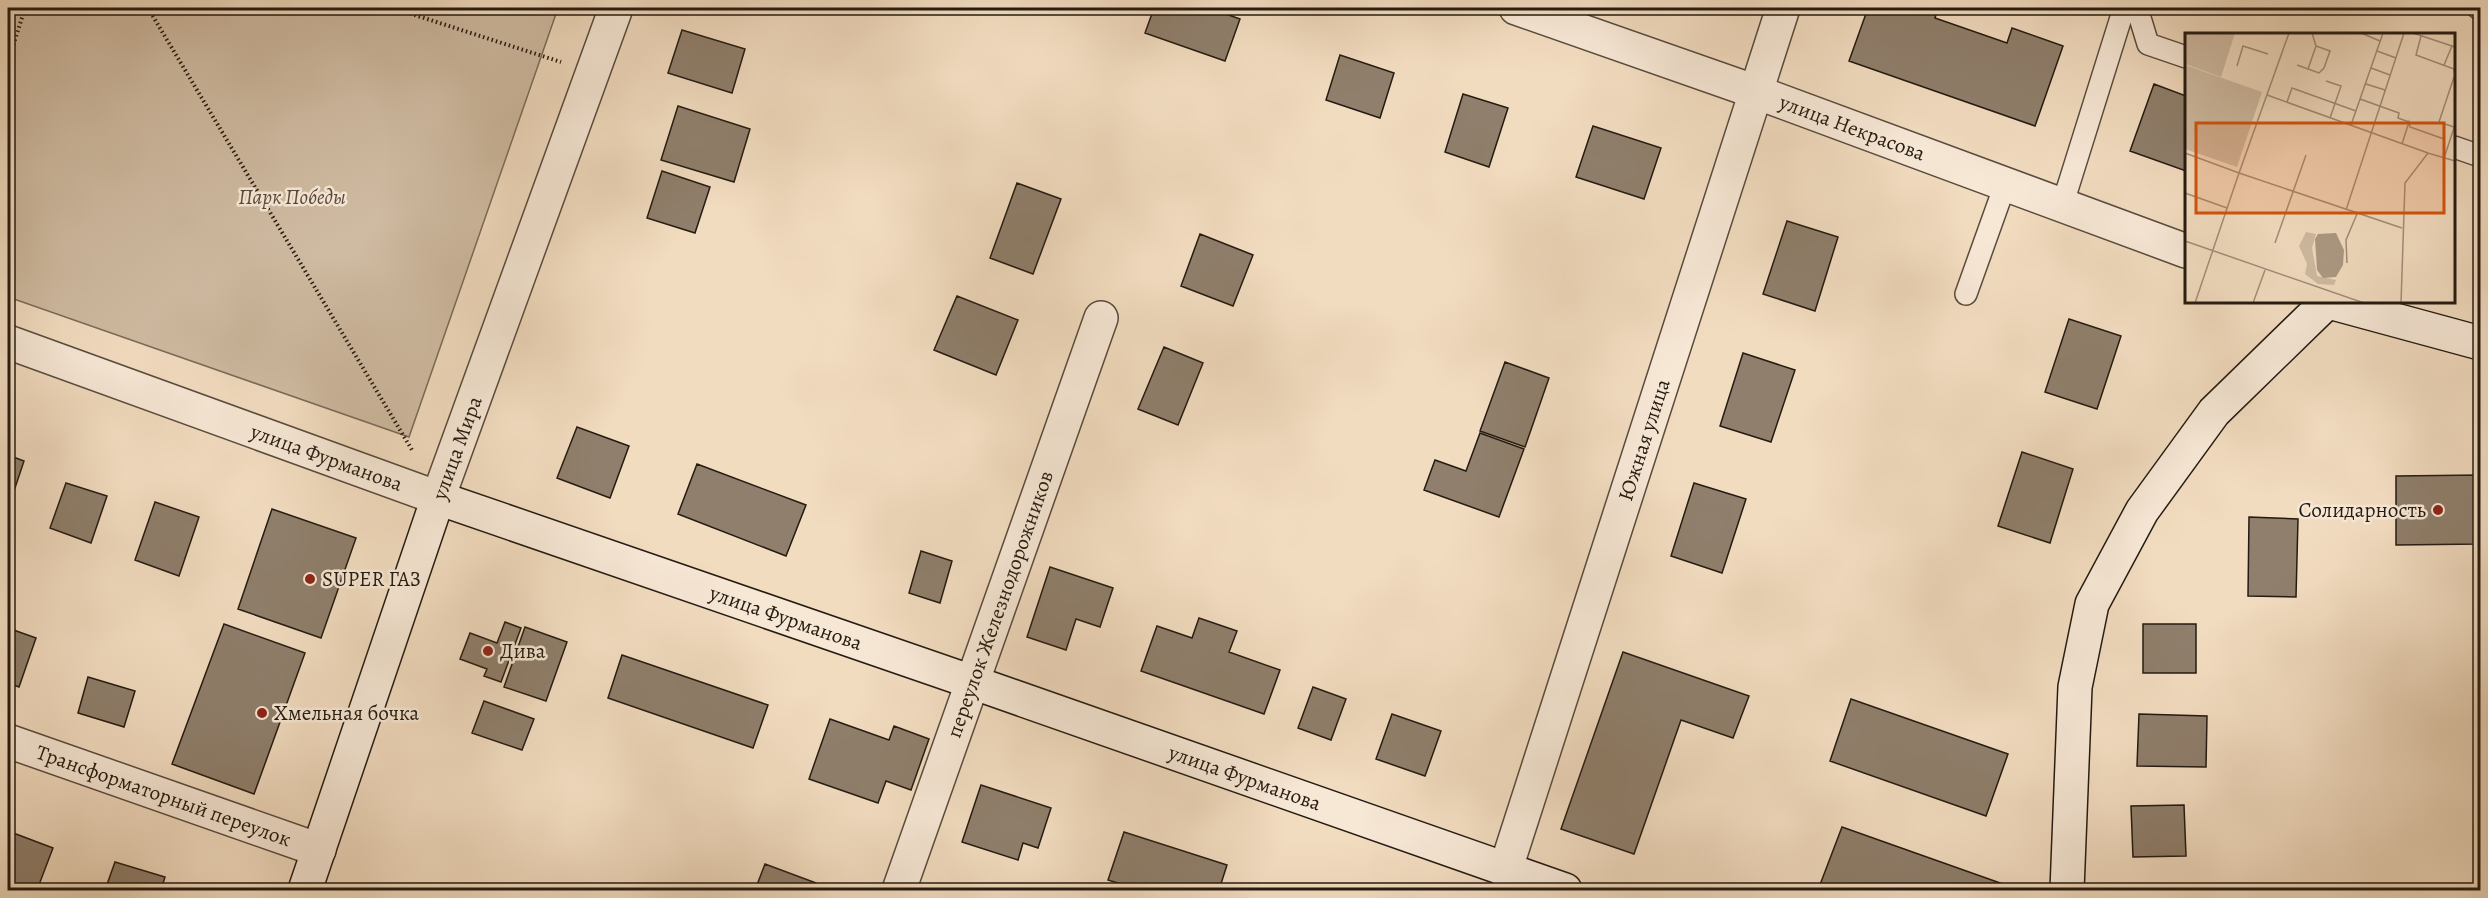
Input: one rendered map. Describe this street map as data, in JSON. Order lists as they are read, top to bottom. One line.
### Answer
{"streets":{"street":["улица Некрасова","Южная улица","улица Мира","улица Фурманова","переулок Железнодорожников","Трансформаторный переулок"]},"crossings":[["улица Некрасова","Южная улица"],["Южная улица","улица Фурманова"],["улица Мира","улица Фурманова"],["улица Мира","Трансформаторный переулок"],["улица Фурманова","переулок Железнодорожников"]],"parks":["Парк Победы"],"places":["Солидарность","SUPER ГАЗ","Дива","Хмельная бочка"]}
